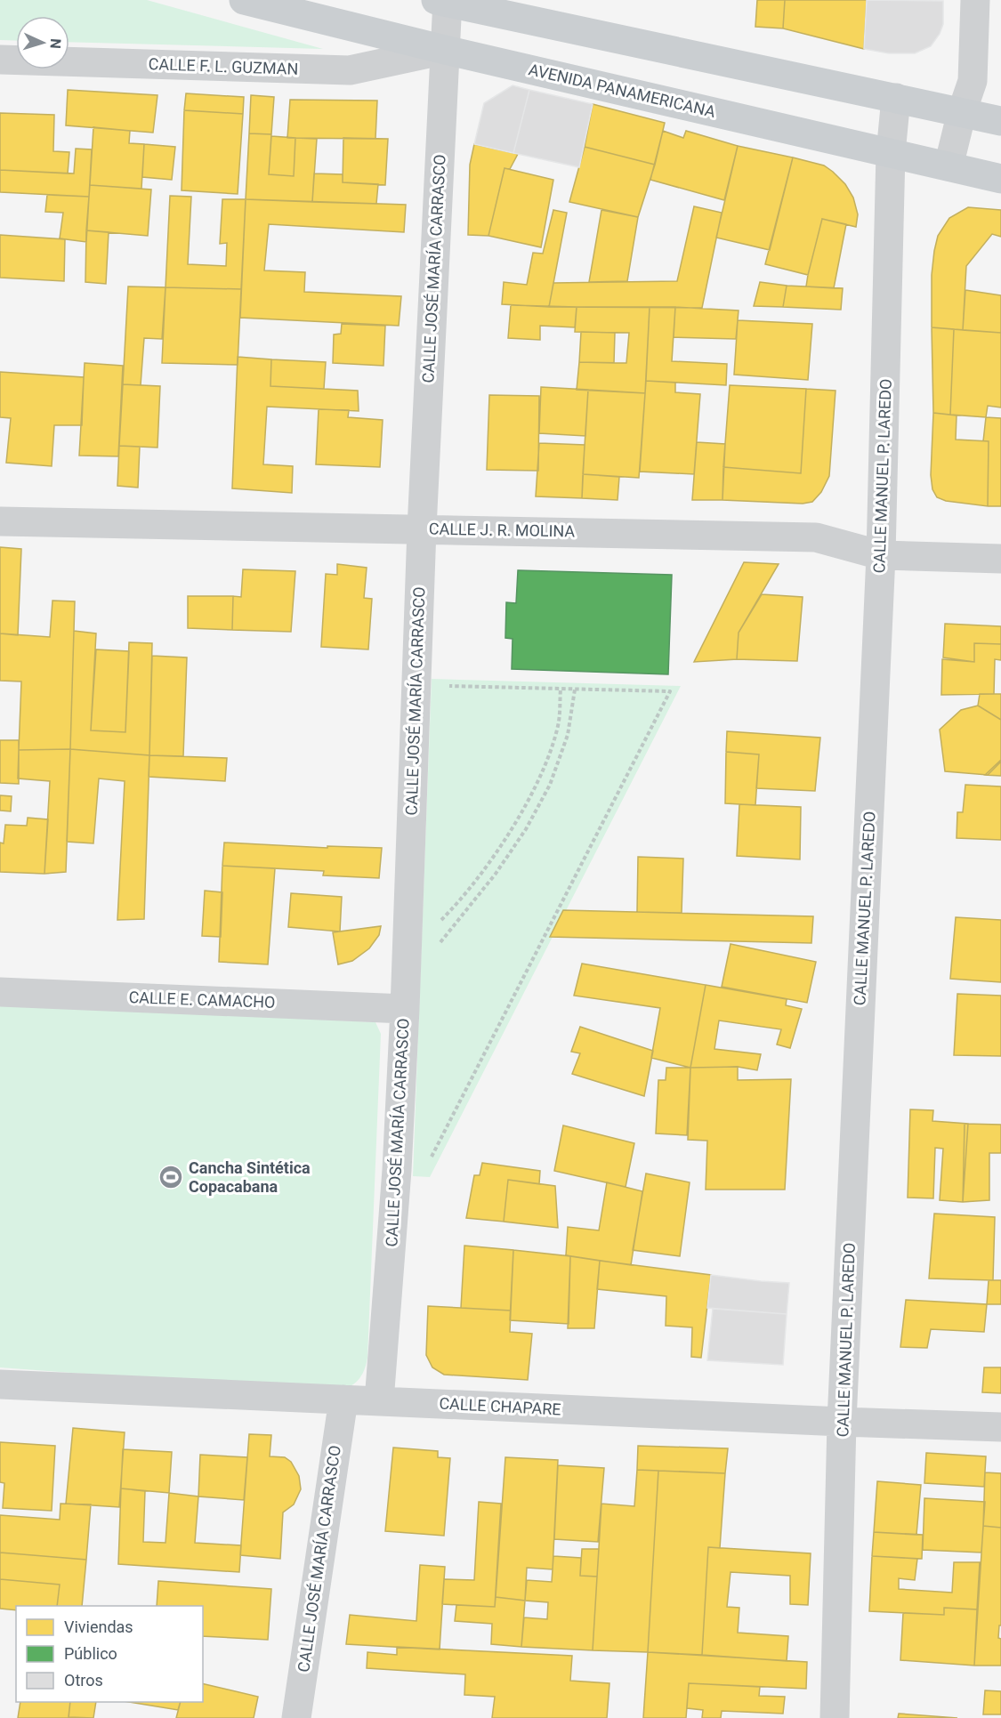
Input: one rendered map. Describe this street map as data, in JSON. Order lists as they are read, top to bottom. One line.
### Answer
{"streets":{"main road":["AVENIDA PANAMERICANA"],"street":["CALLE F. L. GUZMAN","CALLE JOSÉ MARÍA CARRASCO","CALLE MANUEL P. LAREDO","CALLE J. R. MOLINA","CALLE E. CAMACHO","CALLE CHAPARE"]},"crossings":[["CALLE F. L. GUZMAN","AVENIDA PANAMERICANA"],["CALLE F. L. GUZMAN","CALLE JOSÉ MARÍA CARRASCO"],["AVENIDA PANAMERICANA","CALLE JOSÉ MARÍA CARRASCO"],["AVENIDA PANAMERICANA","CALLE MANUEL P. LAREDO"],["CALLE JOSÉ MARÍA CARRASCO","CALLE J. R. MOLINA"],["CALLE JOSÉ MARÍA CARRASCO","CALLE E. CAMACHO"],["CALLE JOSÉ MARÍA CARRASCO","CALLE CHAPARE"],["CALLE MANUEL P. LAREDO","CALLE J. R. MOLINA"],["CALLE MANUEL P. LAREDO","CALLE CHAPARE"]],"places":{"sports":["Cancha Sintética Copacabana"]},"legend":["Viviendas","Público","Otros"],"north":"right"}
